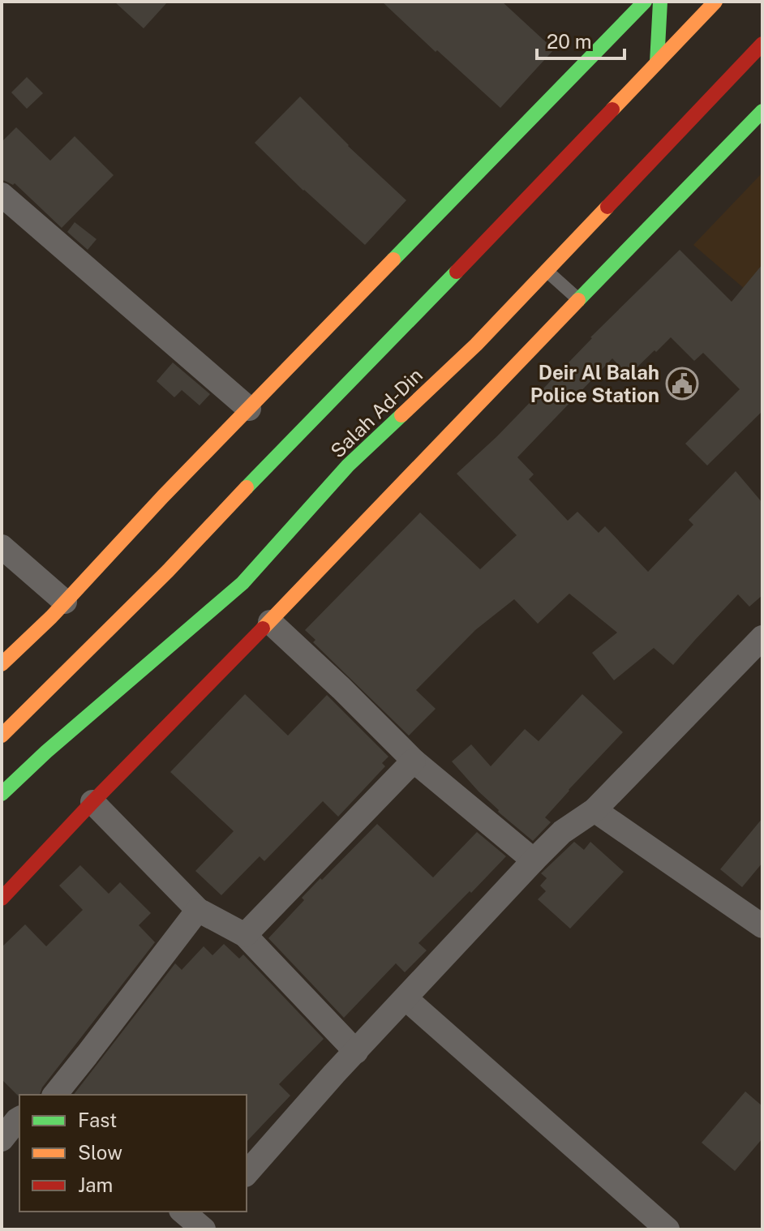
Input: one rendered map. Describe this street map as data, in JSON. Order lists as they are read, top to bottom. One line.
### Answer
{"streets":{"main road":["Salah Ad-Din"]},"places":{"public building":["Deir Al Balah Police Station"]},"legend":["Fast","Slow","Jam"],"scale_bar":"20 m"}
